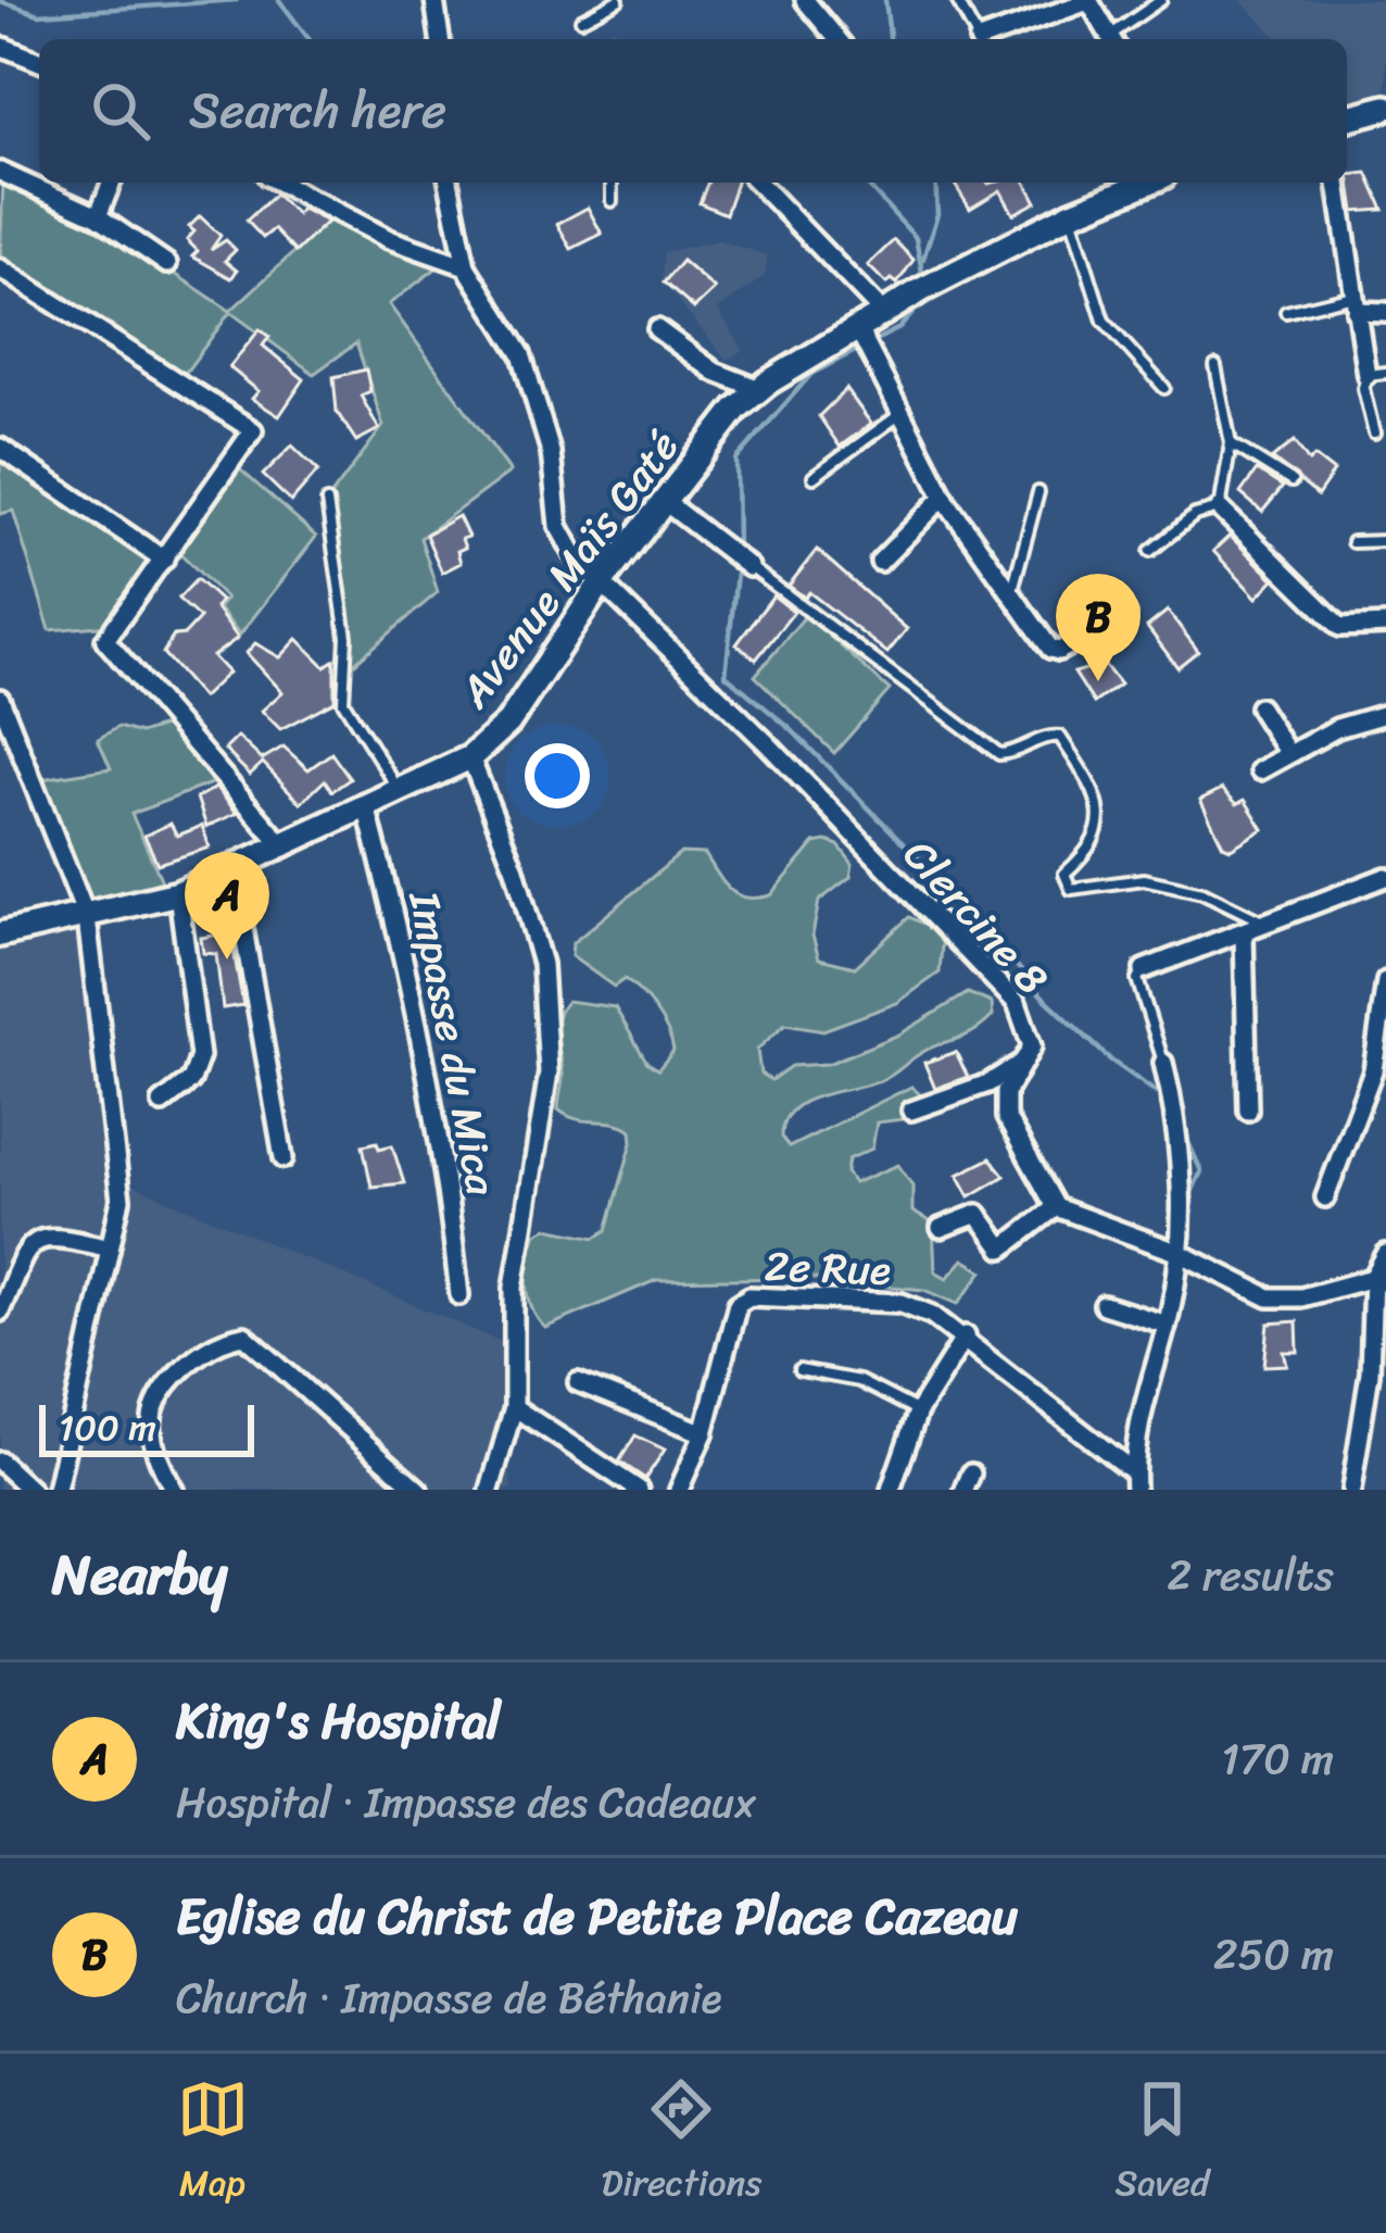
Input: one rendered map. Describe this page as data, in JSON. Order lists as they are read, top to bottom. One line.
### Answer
{"streets":{"street":["Avenue Maïs Gaté","Clercine 8","Impasse du Mica","2e Rue"]},"crossings":[["Avenue Maïs Gaté","Clercine 8"],["Avenue Maïs Gaté","Impasse du Mica"]],"scale_bar":"100 m","page":{"search":"Search here","pins":["B","A"],"scale":"100 m","heading":["Nearby","2 results"],"list":[{"mark":"A","name":"King's Hospital","note":"Hospital · Impasse des Cadeaux","value":"170 m"},{"mark":"B","name":"Eglise du Christ de Petite Place Cazeau","note":"Church · Impasse de Béthanie","value":"250 m"}],"nav":["Map","Directions","Saved"]}}
